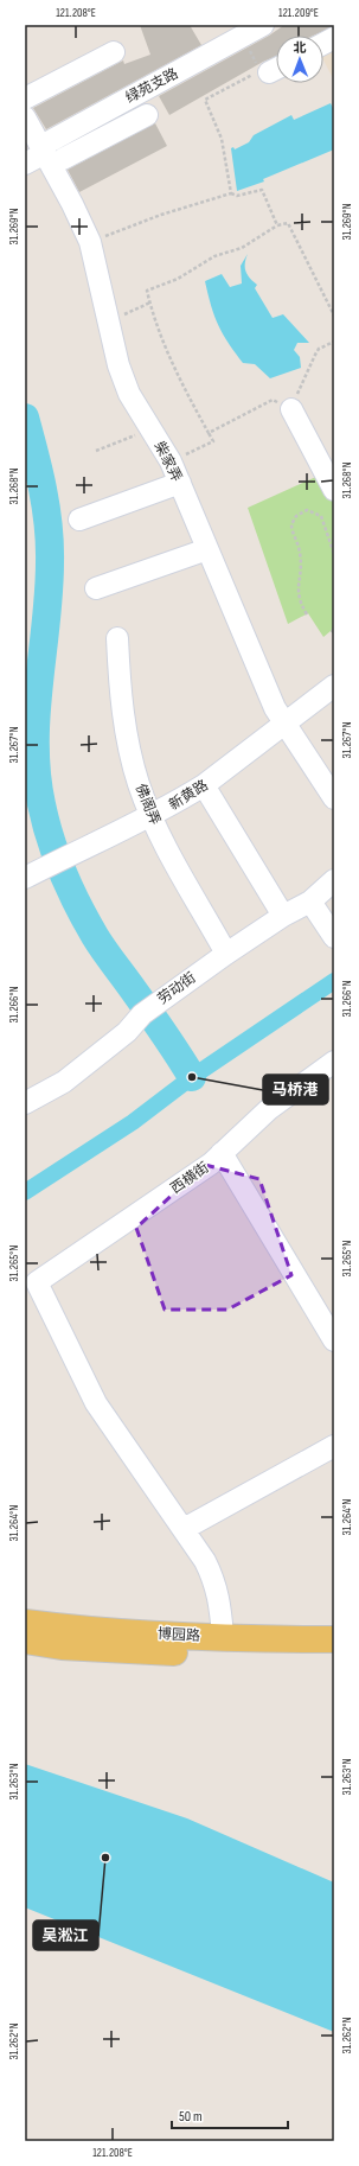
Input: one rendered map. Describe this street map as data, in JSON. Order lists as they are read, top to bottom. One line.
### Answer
{"streets":{"main road":["博园路"],"street":["绿苑支路","柴家弄","新黄路","佛阁弄","劳动街","西横街"]},"crossings":[["绿苑支路","柴家弄"],["柴家弄","新黄路"],["新黄路","佛阁弄"],["佛阁弄","劳动街"]],"places":["马桥港","吴淞江"],"scale_bar":"50 m","north":"top","coordinates":["121.208°E","121.209°E","31.269°N","31.268°N","31.267°N","31.266°N","31.265°N","31.264°N","31.263°N","31.262°N"]}
